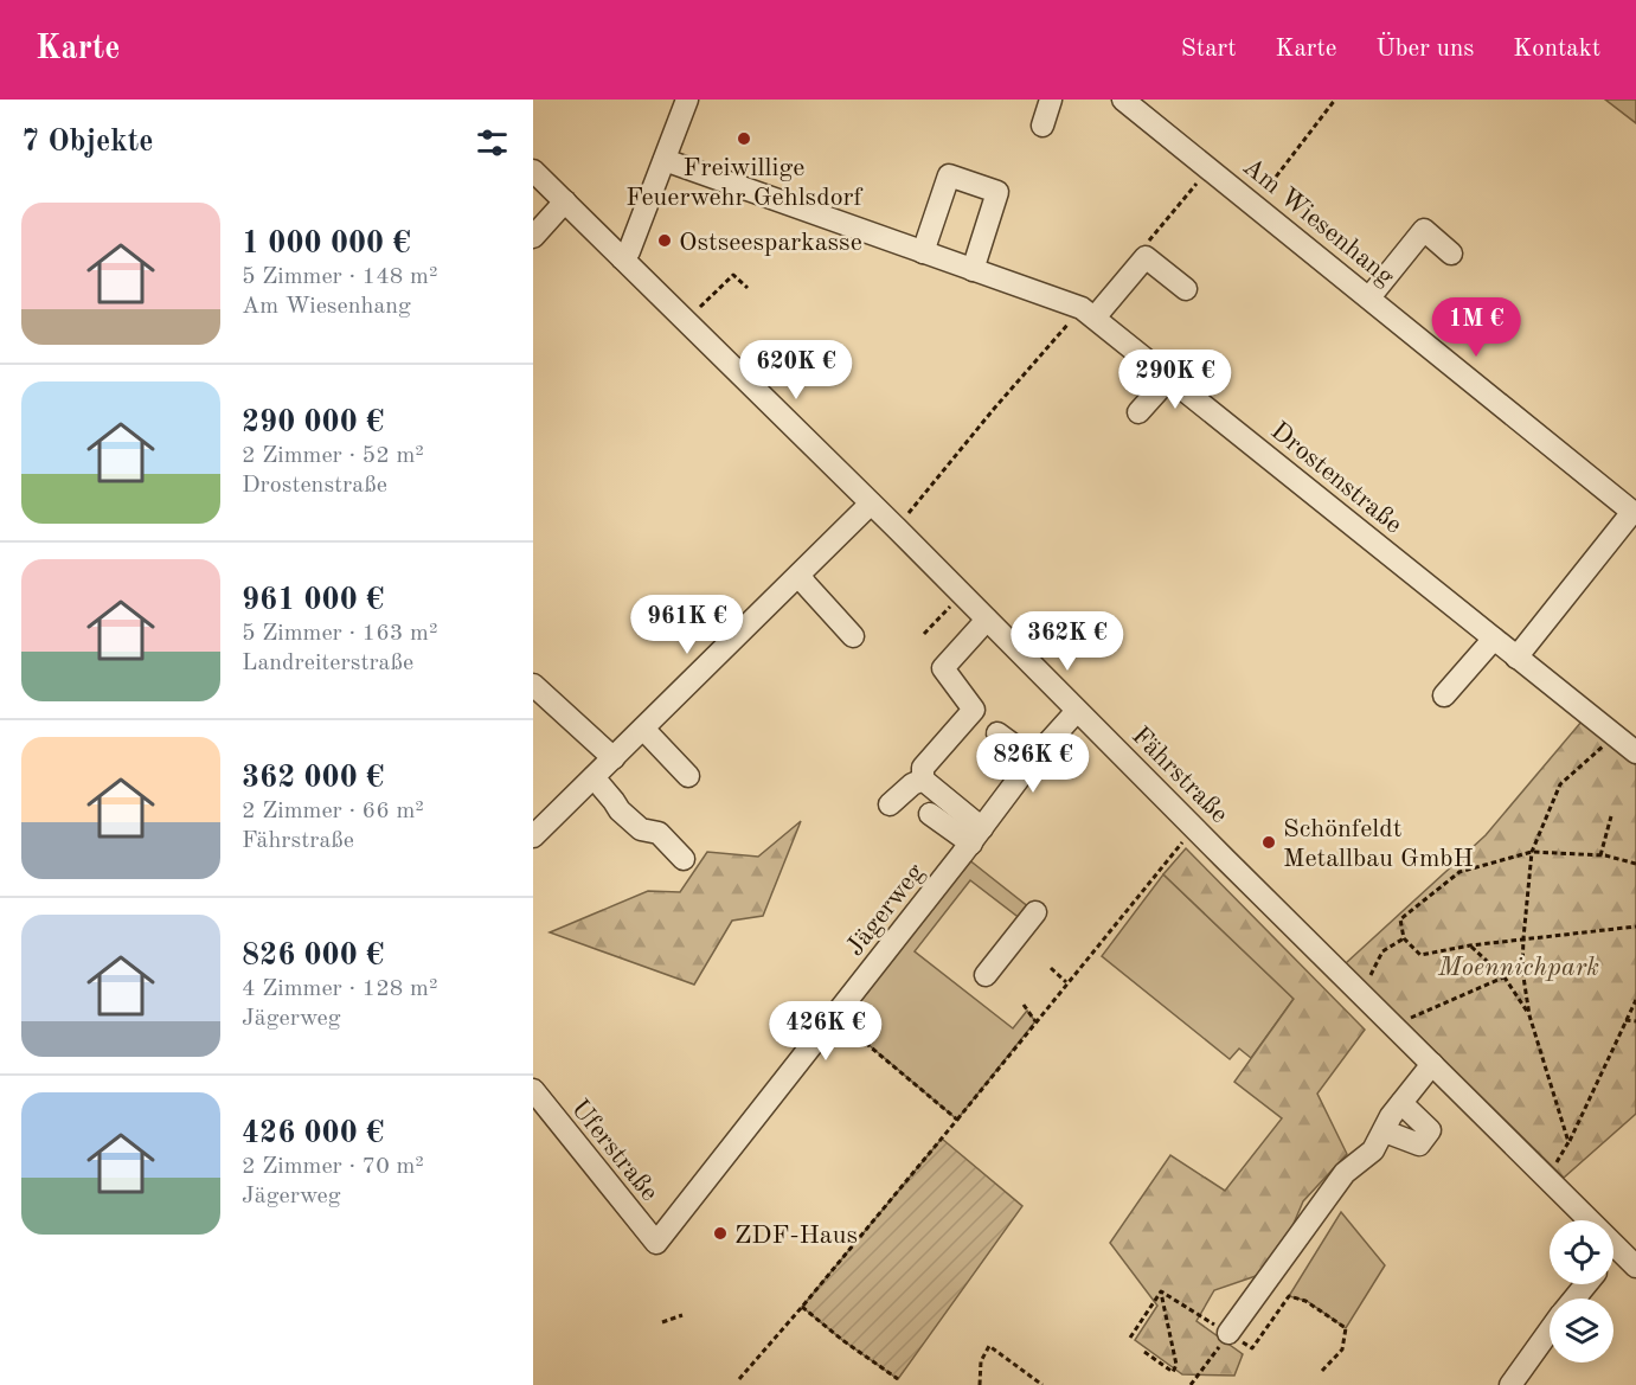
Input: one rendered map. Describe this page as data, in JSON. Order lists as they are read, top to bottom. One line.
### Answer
{"streets":{"street":["Am Wiesenhang","Drostenstraße","Fährstraße","Jägerweg","Uferstraße"]},"crossings":[["Am Wiesenhang","Drostenstraße"],["Fährstraße","Jägerweg"],["Jägerweg","Uferstraße"]],"parks":["Moennichpark"],"places":["Freiwillige Feuerwehr Gehlsdorf","Ostseesparkasse","Schönfeldt Metallbau GmbH","ZDF-Haus"],"page":{"header":"Karte","nav":["Start","Karte","Über uns","Kontakt"],"heading":"7 Objekte","list":[{"name":"1 000 000 €","note":"5 Zimmer · 148 m² · Am Wiesenhang"},{"name":"290 000 €","note":"2 Zimmer · 52 m² · Drostenstraße"},{"name":"961 000 €","note":"5 Zimmer · 163 m² · Landreiterstraße"},{"name":"362 000 €","note":"2 Zimmer · 66 m² · Fährstraße"},{"name":"826 000 €","note":"4 Zimmer · 128 m² · Jägerweg"},{"name":"426 000 €","note":"2 Zimmer · 70 m² · Jägerweg"}],"price":["1M €","620K €","290K €","961K €","362K €","826K €","426K €"]}}
